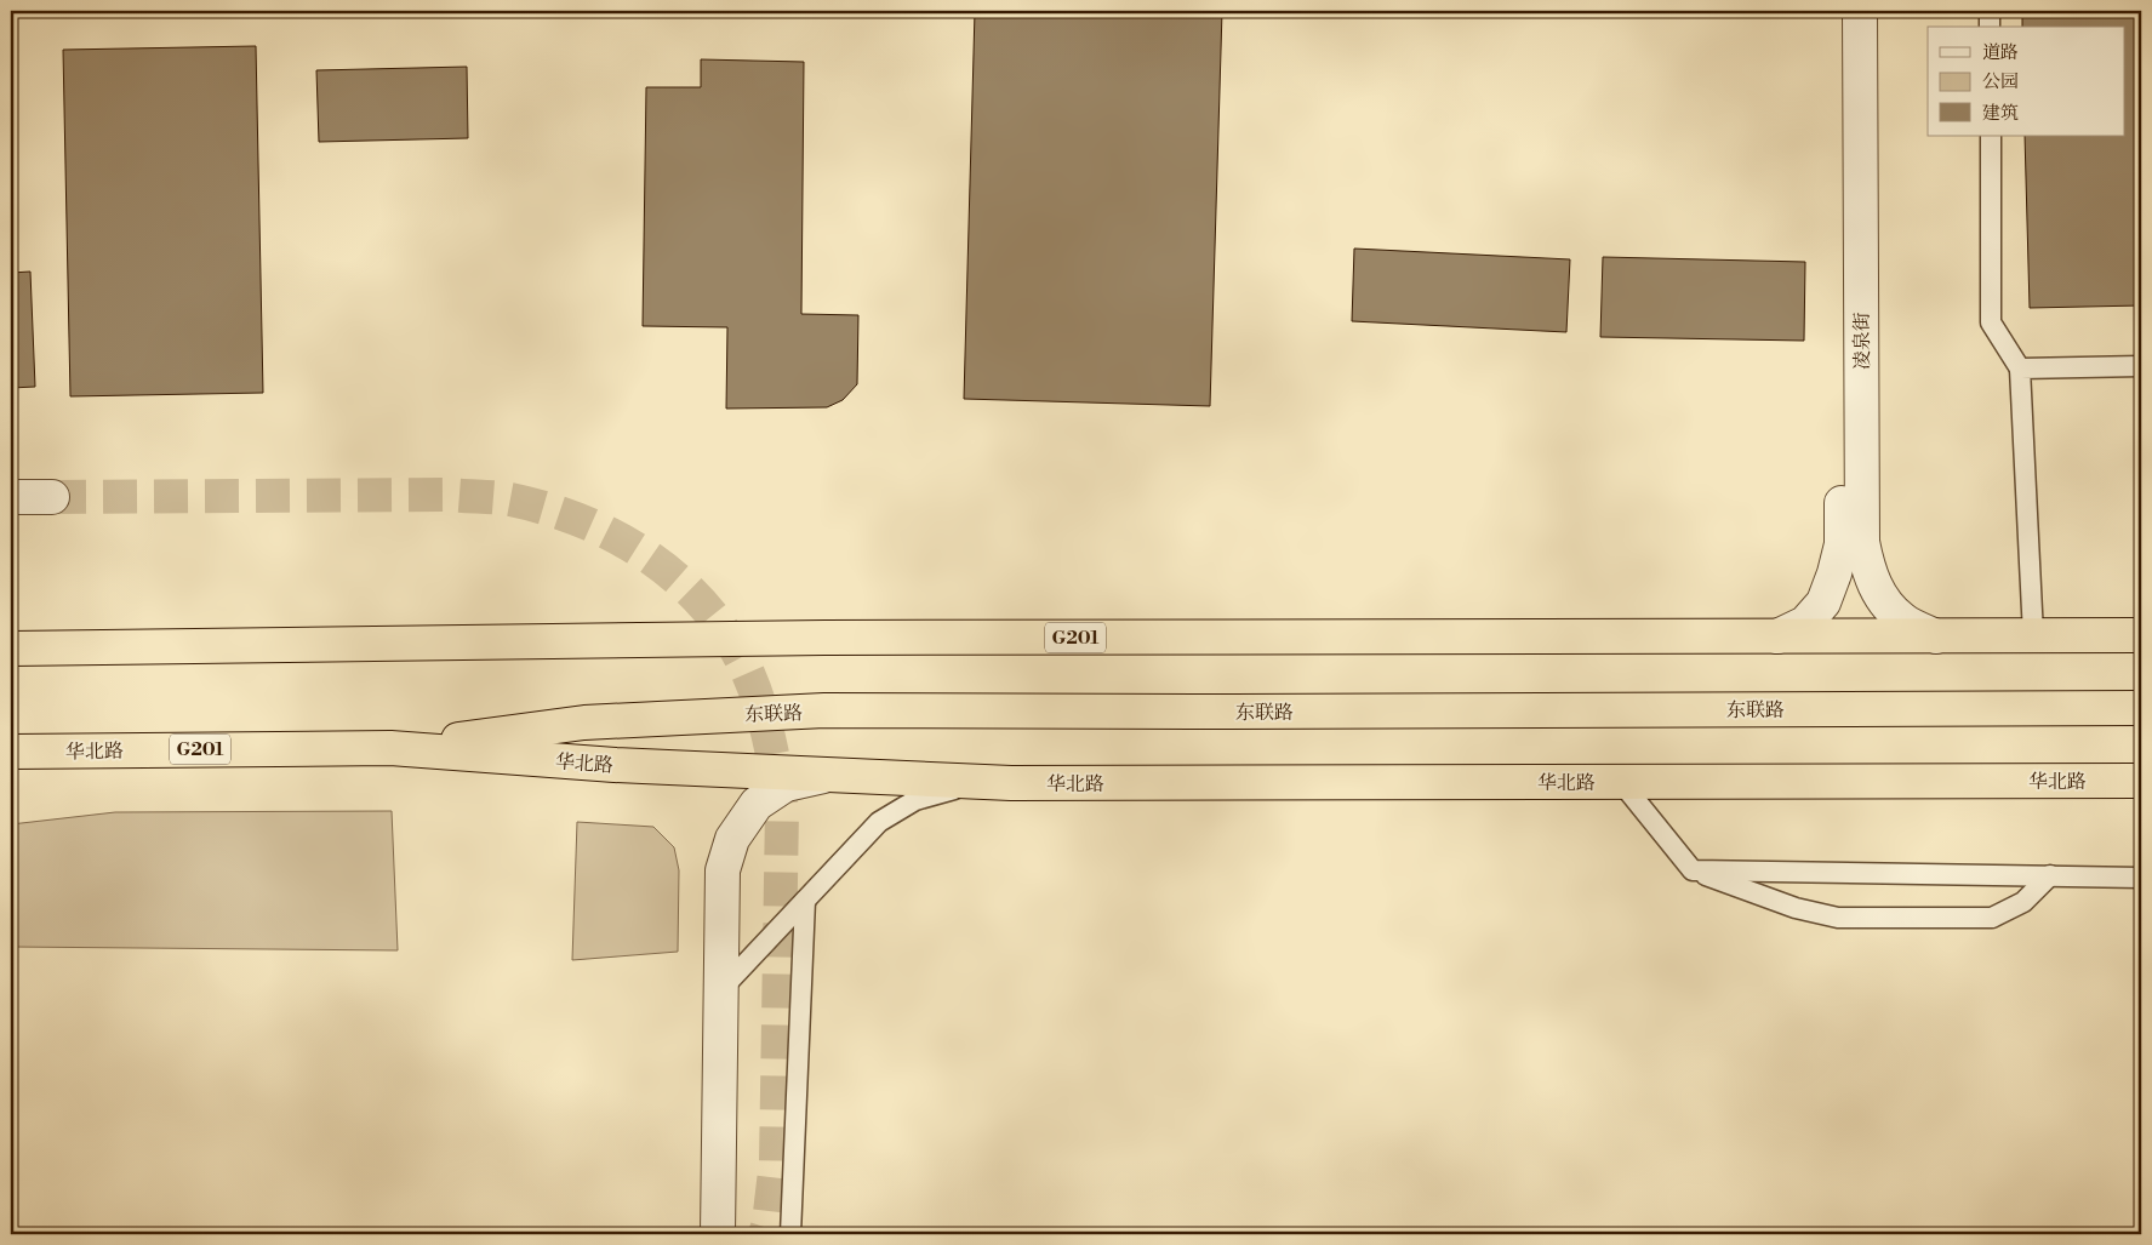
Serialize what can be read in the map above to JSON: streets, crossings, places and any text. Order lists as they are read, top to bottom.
{
  "streets": {
    "highway": ["G201", "东联路", "华北路"],
    "street": ["凌泉街"]
  },
  "crossings": [
    ["凌泉街", "G201"],
    ["东联路", "华北路"]
  ],
  "legend": ["道路", "公园", "建筑"]
}
